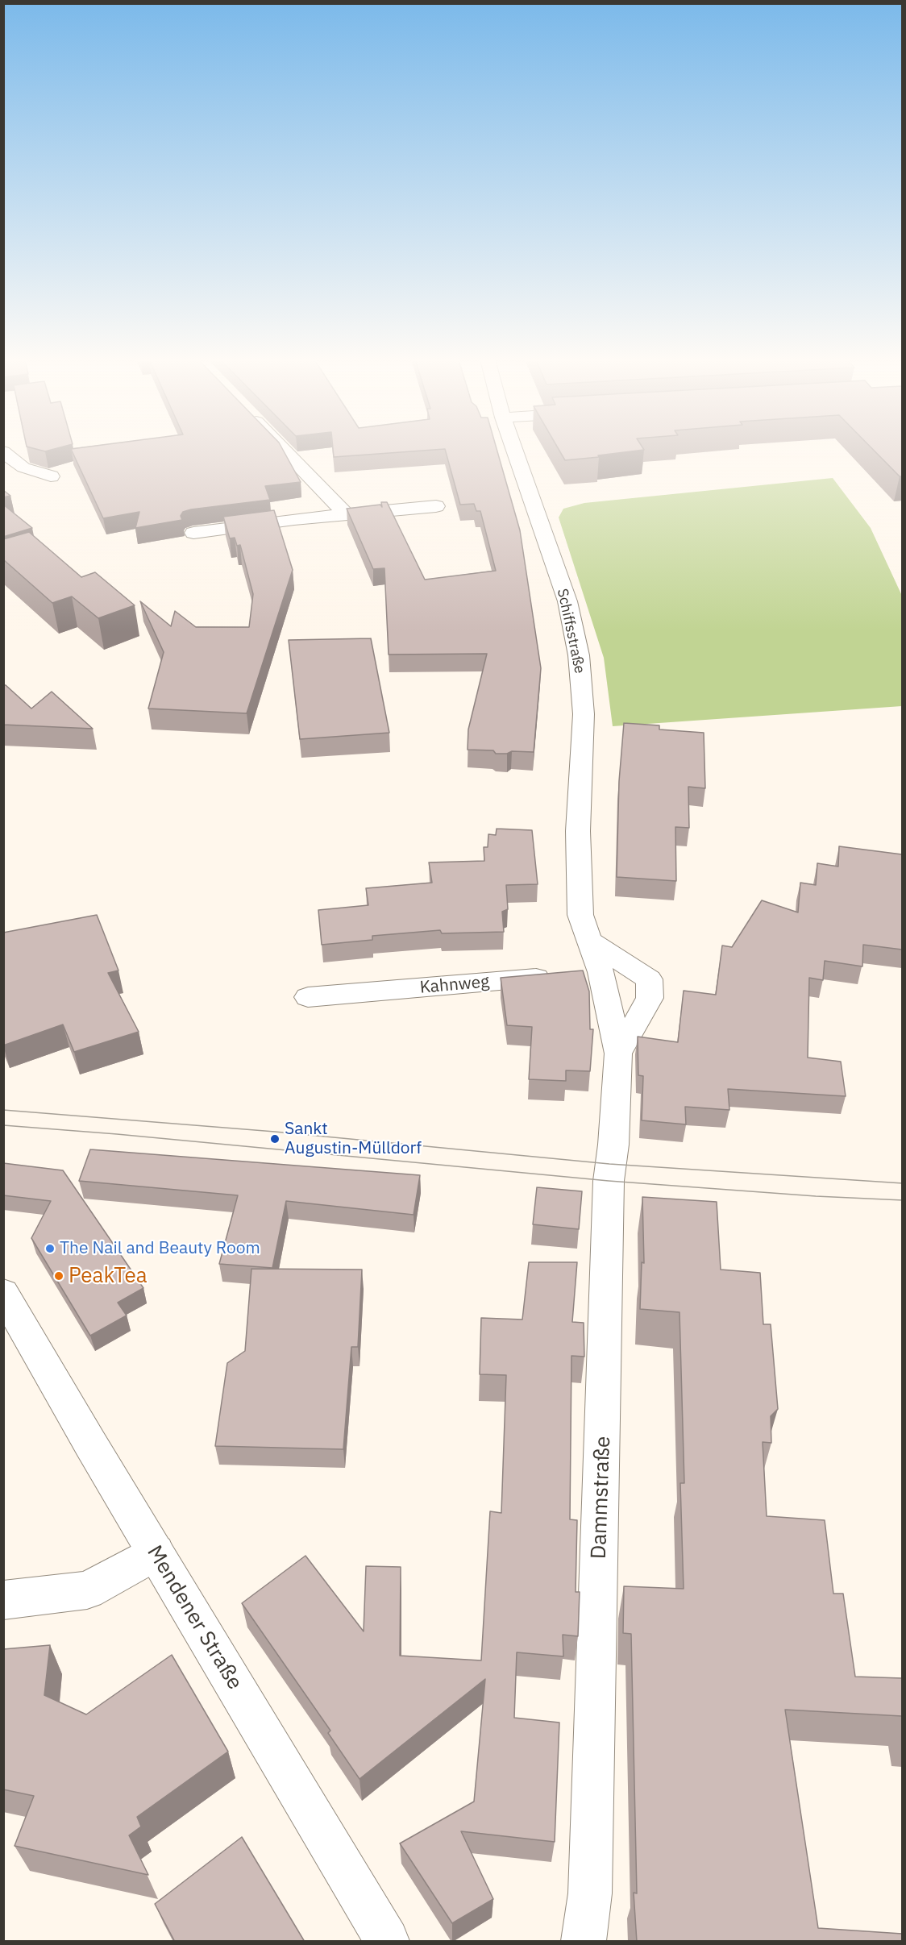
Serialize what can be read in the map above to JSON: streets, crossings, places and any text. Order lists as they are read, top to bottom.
{
  "streets": {
    "street": [
      "Schiffsstraße",
      "Kahnweg",
      "Dammstraße",
      "Mendener Straße"
    ]
  },
  "crossings": [
    ["Schiffsstraße", "Kahnweg"],
    ["Schiffsstraße", "Dammstraße"],
    ["Kahnweg", "Dammstraße"]
  ],
  "places": ["Sankt Augustin-Mülldorf", "The Nail and Beauty Room", "PeakTea"]
}
